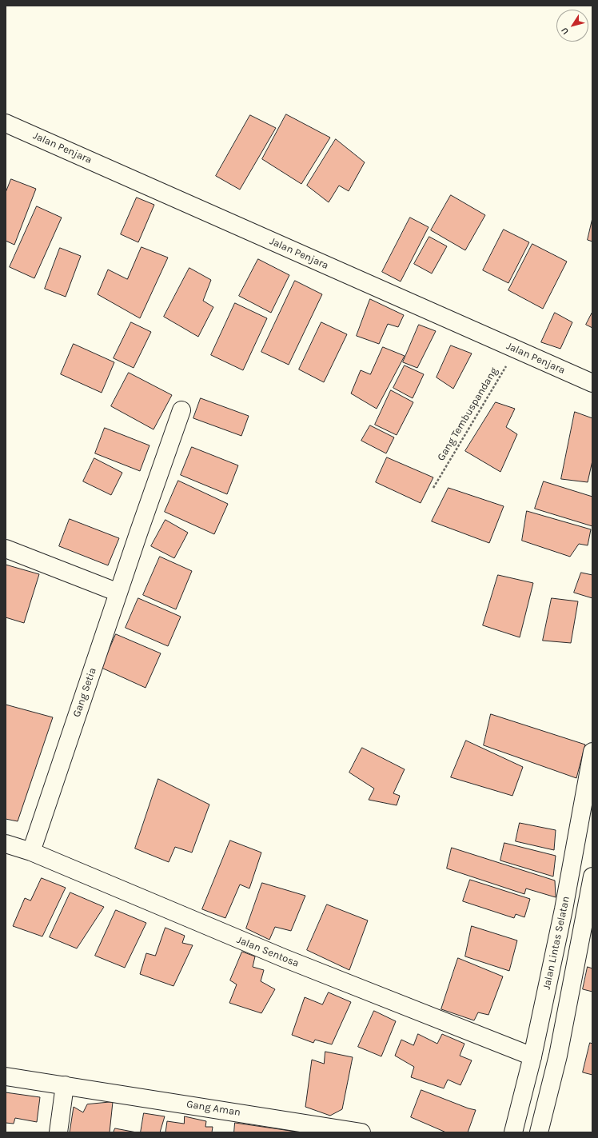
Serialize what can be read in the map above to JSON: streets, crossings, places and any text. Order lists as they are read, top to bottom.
{
  "streets": {
    "main road": [
      "Jalan Penjara",
      "Gang Setia",
      "Jalan Lintas Selatan",
      "Jalan Sentosa",
      "Gang Aman"
    ],
    "path": ["Gang Tembuspandang"]
  },
  "crossings": [
    ["Jalan Penjara", "Gang Tembuspandang"],
    ["Gang Setia", "Jalan Sentosa"],
    ["Jalan Lintas Selatan", "Jalan Sentosa"]
  ],
  "north": "bottom left"
}
